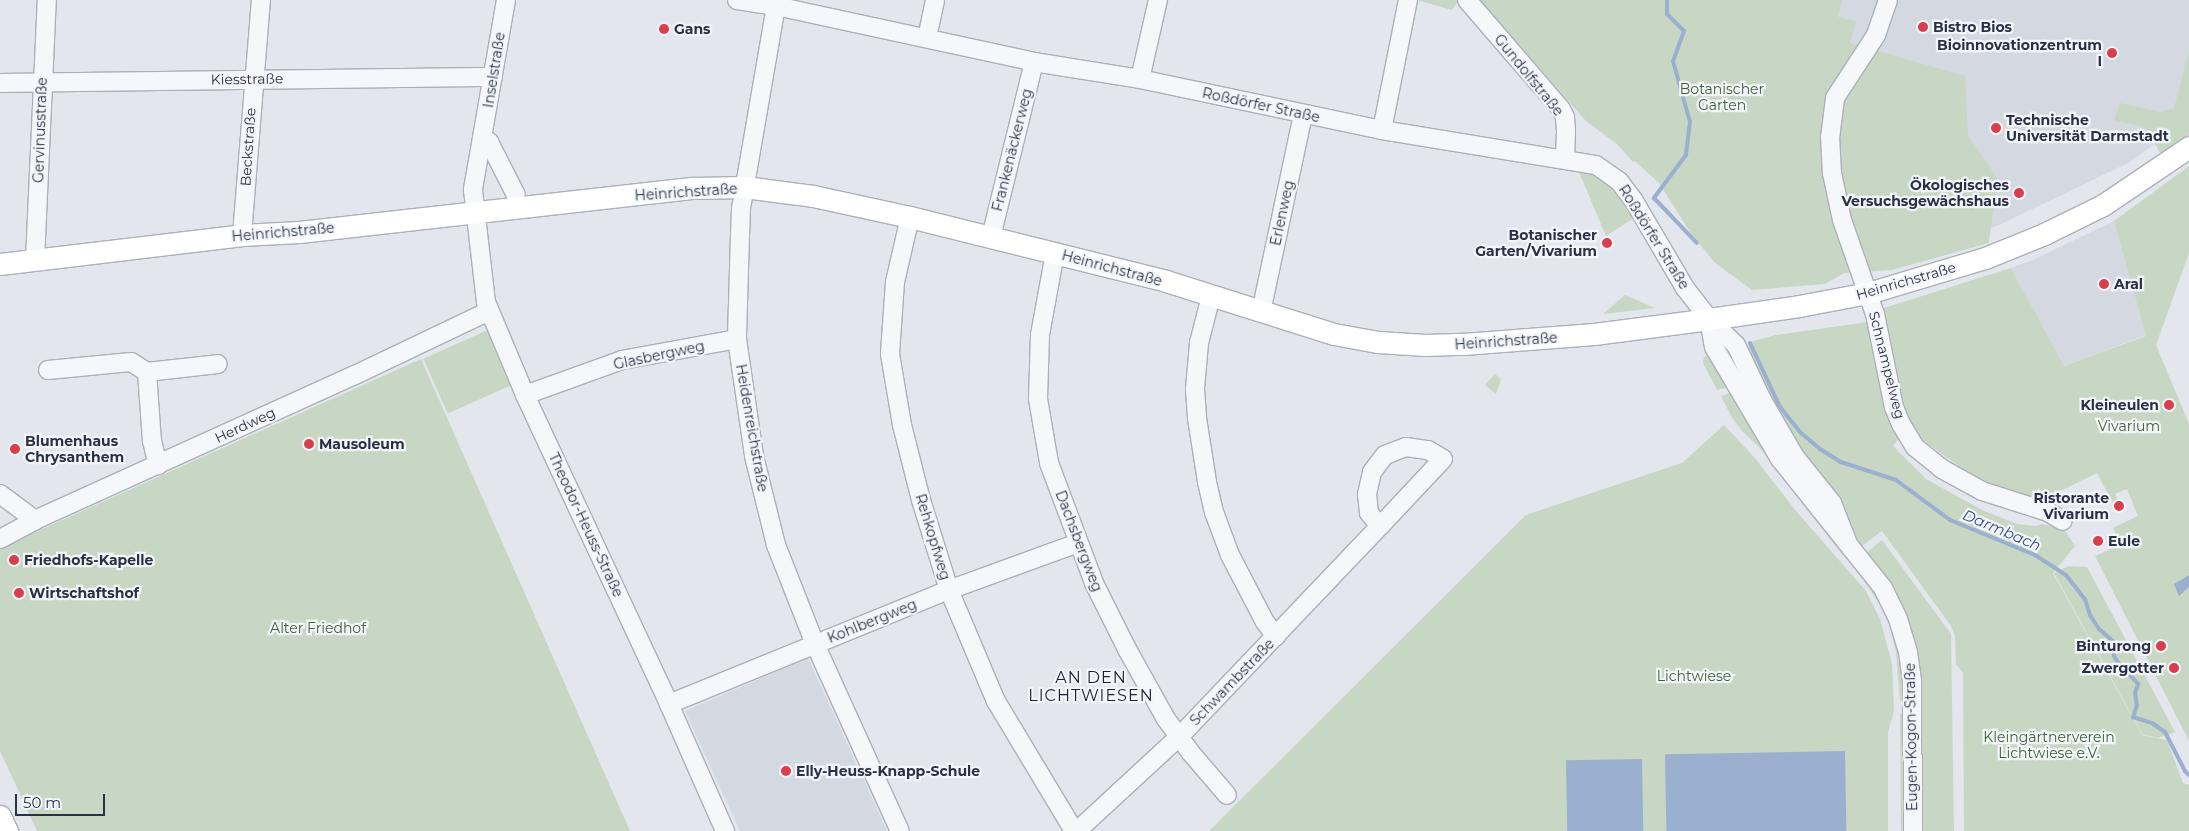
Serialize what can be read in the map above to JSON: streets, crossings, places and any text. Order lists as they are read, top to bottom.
{
  "streets": {
    "main road": ["Heinrichstraße"],
    "street": [
      "Inselstraße",
      "Gundolfstraße",
      "Kiesstraße",
      "Roßdörfer Straße",
      "Gervinusstraße",
      "Beckstraße",
      "Frankenäckerweg",
      "Erlenweg",
      "Glasbergweg",
      "Schnampelweg",
      "Herdweg",
      "Heidenreichstraße",
      "Theodor-Heuss-Straße",
      "Rehkopfweg",
      "Dachsbergweg",
      "Kohlbergweg",
      "Schwambstraße",
      "Eugen-Kogon-Straße"
    ]
  },
  "crossings": [
    ["Inselstraße", "Kiesstraße"],
    ["Inselstraße", "Heinrichstraße"],
    ["Inselstraße", "Theodor-Heuss-Straße"],
    ["Gundolfstraße", "Roßdörfer Straße"],
    ["Kiesstraße", "Gervinusstraße"],
    ["Kiesstraße", "Beckstraße"],
    ["Roßdörfer Straße", "Frankenäckerweg"],
    ["Roßdörfer Straße", "Heinrichstraße"],
    ["Roßdörfer Straße", "Erlenweg"],
    ["Roßdörfer Straße", "Heidenreichstraße"],
    ["Roßdörfer Straße", "Eugen-Kogon-Straße"],
    ["Gervinusstraße", "Heinrichstraße"],
    ["Beckstraße", "Heinrichstraße"],
    ["Frankenäckerweg", "Heinrichstraße"],
    ["Heinrichstraße", "Erlenweg"],
    ["Heinrichstraße", "Schnampelweg"],
    ["Heinrichstraße", "Heidenreichstraße"],
    ["Heinrichstraße", "Theodor-Heuss-Straße"],
    ["Heinrichstraße", "Rehkopfweg"],
    ["Heinrichstraße", "Dachsbergweg"],
    ["Heinrichstraße", "Eugen-Kogon-Straße"],
    ["Glasbergweg", "Heidenreichstraße"],
    ["Glasbergweg", "Theodor-Heuss-Straße"],
    ["Herdweg", "Theodor-Heuss-Straße"],
    ["Heidenreichstraße", "Kohlbergweg"],
    ["Theodor-Heuss-Straße", "Kohlbergweg"],
    ["Rehkopfweg", "Kohlbergweg"],
    ["Rehkopfweg", "Schwambstraße"],
    ["Dachsbergweg", "Kohlbergweg"],
    ["Dachsbergweg", "Schwambstraße"]
  ],
  "districts": ["AN DEN LICHTWIESEN"],
  "water": ["Darmbach"],
  "parks": [
    "Botanischer Garten",
    "Vivarium",
    "Alter Friedhof",
    "Lichtwiese",
    "Kleingärtnerverein Lichtwiese e.V."
  ],
  "places": [
    "Bistro Bios",
    "Gans",
    "Bioinnovationzentrum I",
    "Technische Universität Darmstadt",
    "Ökologisches Versuchsgewächshaus",
    "Botanischer Garten/Vivarium",
    "Aral",
    "Kleineulen",
    "Mausoleum",
    "Blumenhaus Chrysanthem",
    "Ristorante Vivarium",
    "Eule",
    "Friedhofs-Kapelle",
    "Wirtschaftshof",
    "Binturong",
    "Zwergotter",
    "Elly-Heuss-Knapp-Schule"
  ],
  "scale_bar": "50 m"
}
